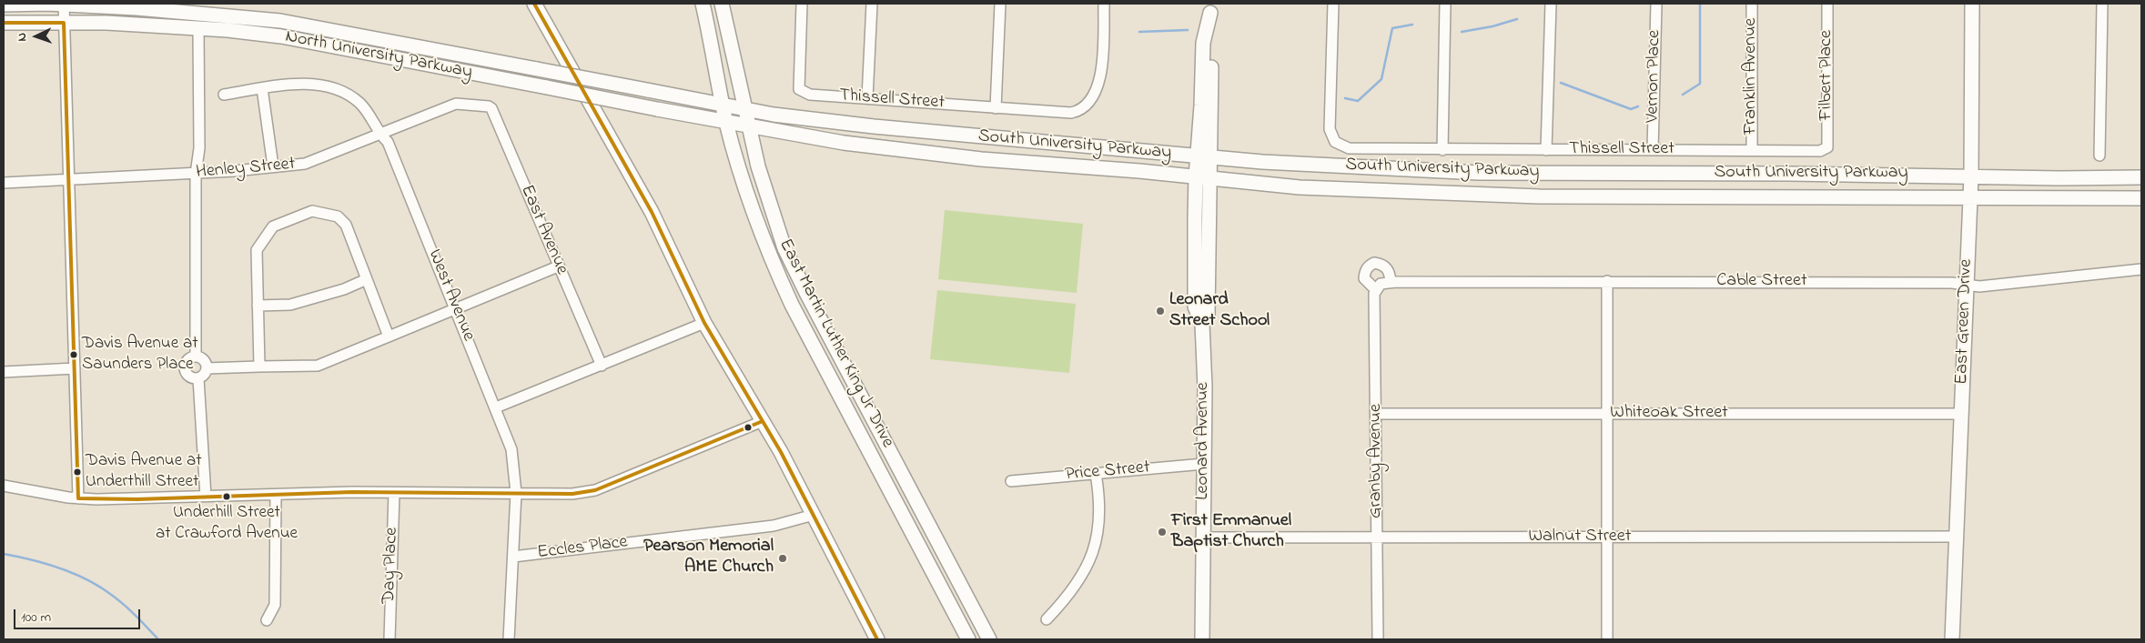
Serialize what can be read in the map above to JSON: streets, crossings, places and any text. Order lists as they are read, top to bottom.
{
  "streets": {
    "main road": [
      "North University Parkway",
      "South University Parkway",
      "East Green Drive",
      "East Martin Luther King Jr Drive",
      "Leonard Avenue"
    ],
    "street": [
      "Filbert Place",
      "Vernon Place",
      "Franklin Avenue",
      "Thissell Street",
      "Henley Street",
      "East Avenue",
      "Cable Street",
      "West Avenue",
      "Whiteoak Street",
      "Granby Avenue",
      "Price Street",
      "Walnut Street",
      "Eccles Place",
      "Day Place"
    ]
  },
  "crossings": [
    ["North University Parkway", "South University Parkway"],
    ["North University Parkway", "East Martin Luther King Jr Drive"],
    ["Filbert Place", "Thissell Street"],
    ["Vernon Place", "Thissell Street"],
    ["Franklin Avenue", "Thissell Street"],
    ["South University Parkway", "East Green Drive"],
    ["South University Parkway", "East Martin Luther King Jr Drive"],
    ["South University Parkway", "Leonard Avenue"],
    ["Henley Street", "East Avenue"],
    ["Henley Street", "West Avenue"],
    ["Cable Street", "East Green Drive"],
    ["Cable Street", "Granby Avenue"],
    ["West Avenue", "Eccles Place"],
    ["East Green Drive", "Whiteoak Street"],
    ["East Green Drive", "Walnut Street"],
    ["Whiteoak Street", "Granby Avenue"],
    ["Leonard Avenue", "Price Street"],
    ["Leonard Avenue", "Walnut Street"],
    ["Granby Avenue", "Walnut Street"]
  ],
  "places": [
    "Leonard Street School",
    "Davis Avenue at Saunders Place",
    "Davis Avenue at Underthill Street",
    "Underhill Street at Crawford Avenue",
    "First Emmanuel Baptist Church",
    "Pearson Memorial AME Church"
  ],
  "scale_bar": "100 m",
  "north": "left"
}
